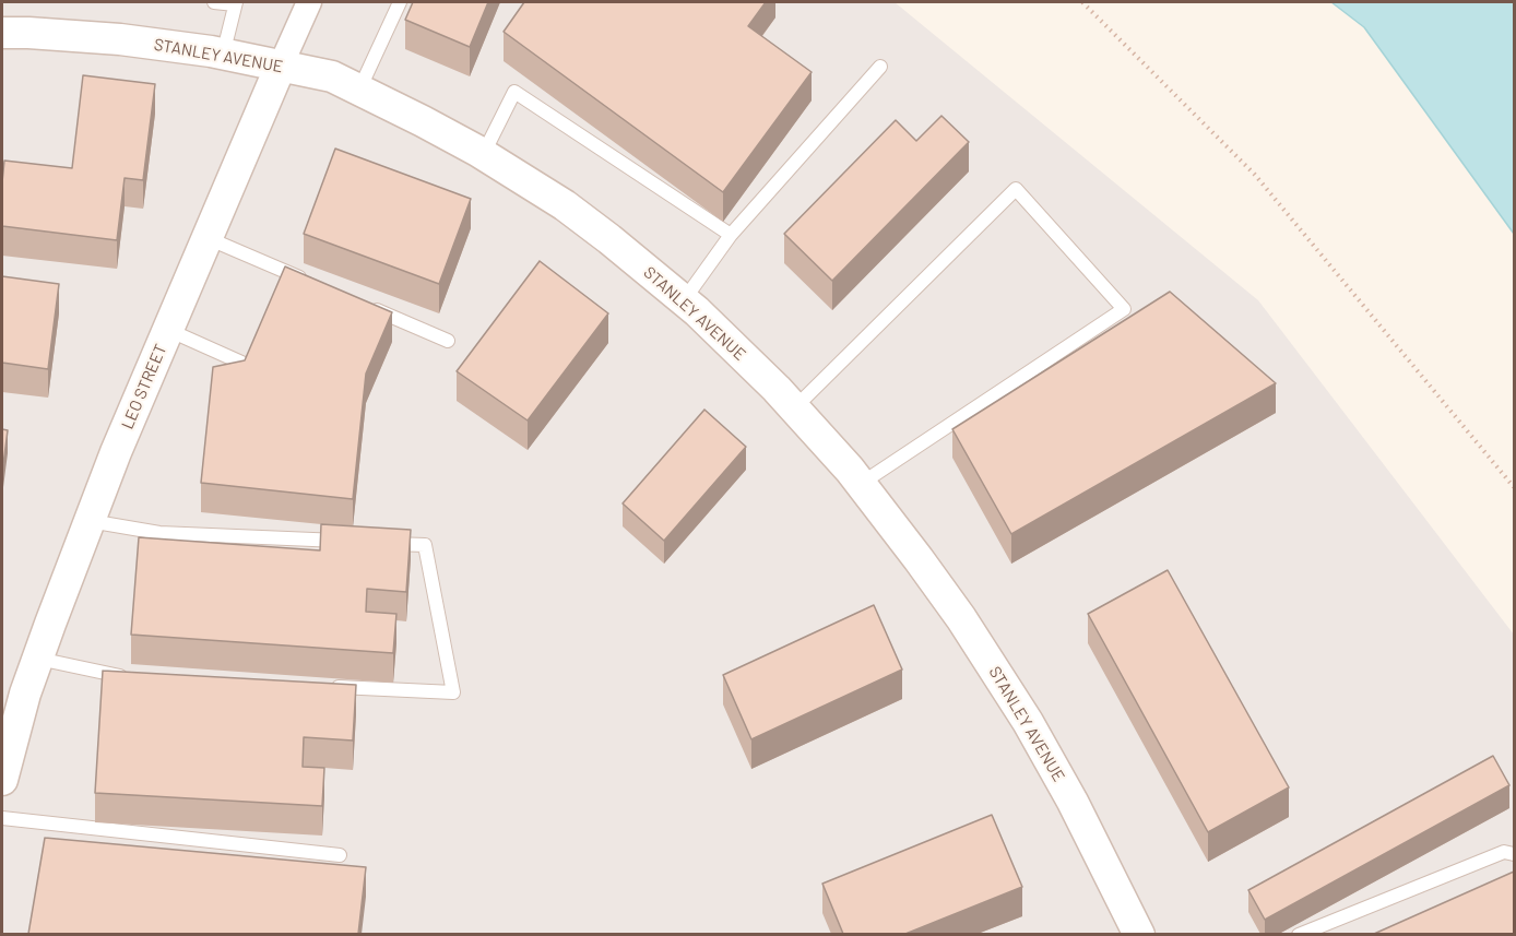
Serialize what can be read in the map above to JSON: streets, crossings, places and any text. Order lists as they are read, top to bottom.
{
  "streets": {
    "street": ["STANLEY AVENUE", "LEO STREET"]
  },
  "crossings": [
    ["STANLEY AVENUE", "LEO STREET"]
  ]
}
